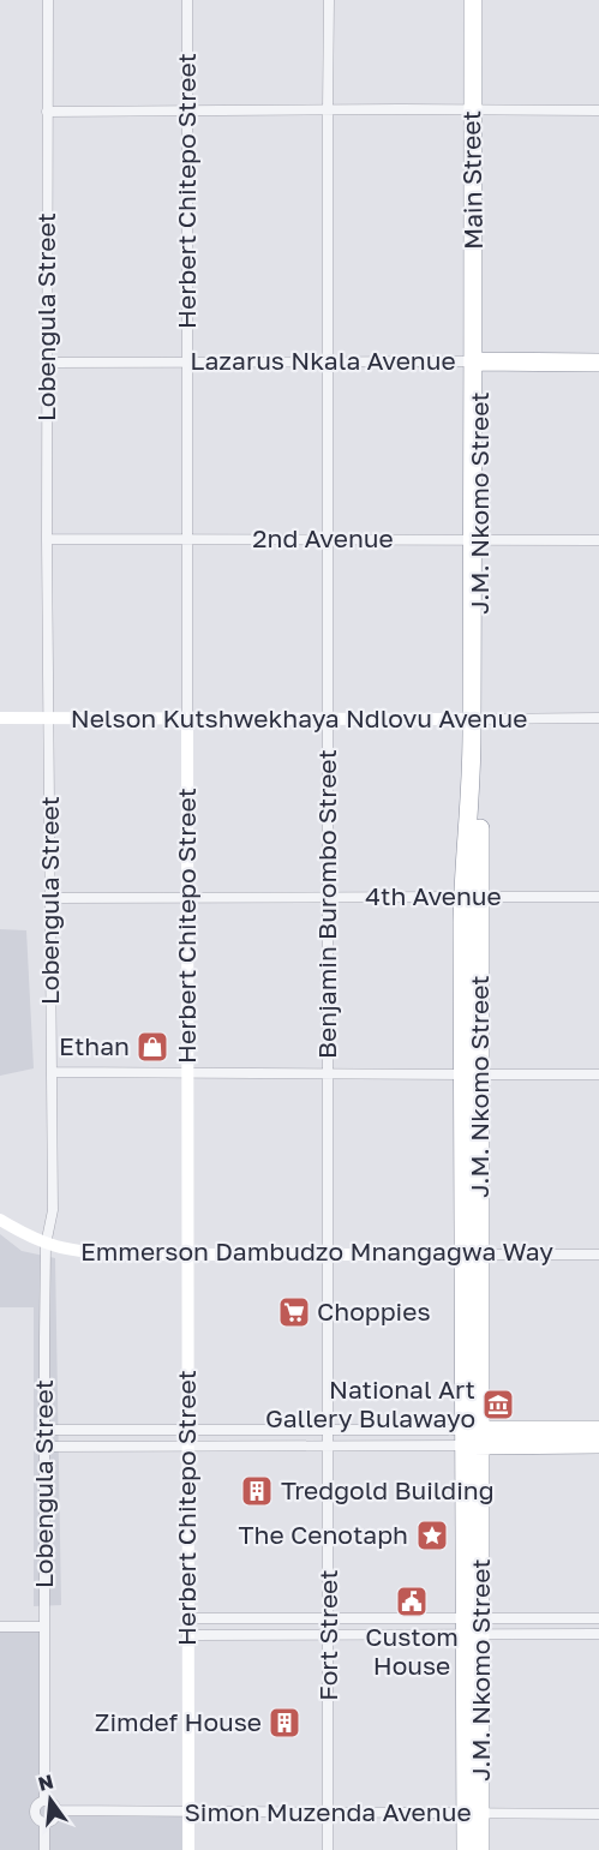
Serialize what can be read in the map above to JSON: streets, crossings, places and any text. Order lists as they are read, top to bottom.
{
  "streets": {
    "highway": ["Main Street", "Lazarus Nkala Avenue", "J.M. Nkomo Street"],
    "street": [
      "Herbert Chitepo Street",
      "Lobengula Street",
      "2nd Avenue",
      "Nelson Kutshwekhaya Ndlovu Avenue",
      "4th Avenue",
      "Benjamin Burombo Street",
      "Emmerson Dambudzo Mnangagwa Way",
      "Fort Street",
      "Simon Muzenda Avenue"
    ]
  },
  "crossings": [
    ["Main Street", "Lazarus Nkala Avenue"],
    ["Main Street", "J.M. Nkomo Street"],
    ["Herbert Chitepo Street", "Lazarus Nkala Avenue"],
    ["Herbert Chitepo Street", "2nd Avenue"],
    ["Herbert Chitepo Street", "Nelson Kutshwekhaya Ndlovu Avenue"],
    ["Herbert Chitepo Street", "4th Avenue"],
    ["Herbert Chitepo Street", "Emmerson Dambudzo Mnangagwa Way"],
    ["Herbert Chitepo Street", "Simon Muzenda Avenue"],
    ["Lobengula Street", "Lazarus Nkala Avenue"],
    ["Lobengula Street", "2nd Avenue"],
    ["Lobengula Street", "Nelson Kutshwekhaya Ndlovu Avenue"],
    ["Lobengula Street", "4th Avenue"],
    ["Lobengula Street", "Emmerson Dambudzo Mnangagwa Way"],
    ["Lobengula Street", "Simon Muzenda Avenue"],
    ["Lazarus Nkala Avenue", "J.M. Nkomo Street"],
    ["Lazarus Nkala Avenue", "Benjamin Burombo Street"],
    ["J.M. Nkomo Street", "2nd Avenue"],
    ["J.M. Nkomo Street", "Nelson Kutshwekhaya Ndlovu Avenue"],
    ["J.M. Nkomo Street", "4th Avenue"],
    ["J.M. Nkomo Street", "Emmerson Dambudzo Mnangagwa Way"],
    ["J.M. Nkomo Street", "Simon Muzenda Avenue"],
    ["2nd Avenue", "Benjamin Burombo Street"],
    ["Nelson Kutshwekhaya Ndlovu Avenue", "Benjamin Burombo Street"],
    ["4th Avenue", "Benjamin Burombo Street"],
    ["Benjamin Burombo Street", "Fort Street"],
    ["Emmerson Dambudzo Mnangagwa Way", "Fort Street"],
    ["Fort Street", "Simon Muzenda Avenue"]
  ],
  "places": {
    "shop": ["Ethan"],
    "supermarket": ["Choppies"],
    "museum": ["National Art Gallery Bulawayo"],
    "building": ["Tredgold Building", "Zimdef House"],
    "place": ["The Cenotaph"],
    "public building": ["Custom House"]
  },
  "north": "top"
}
